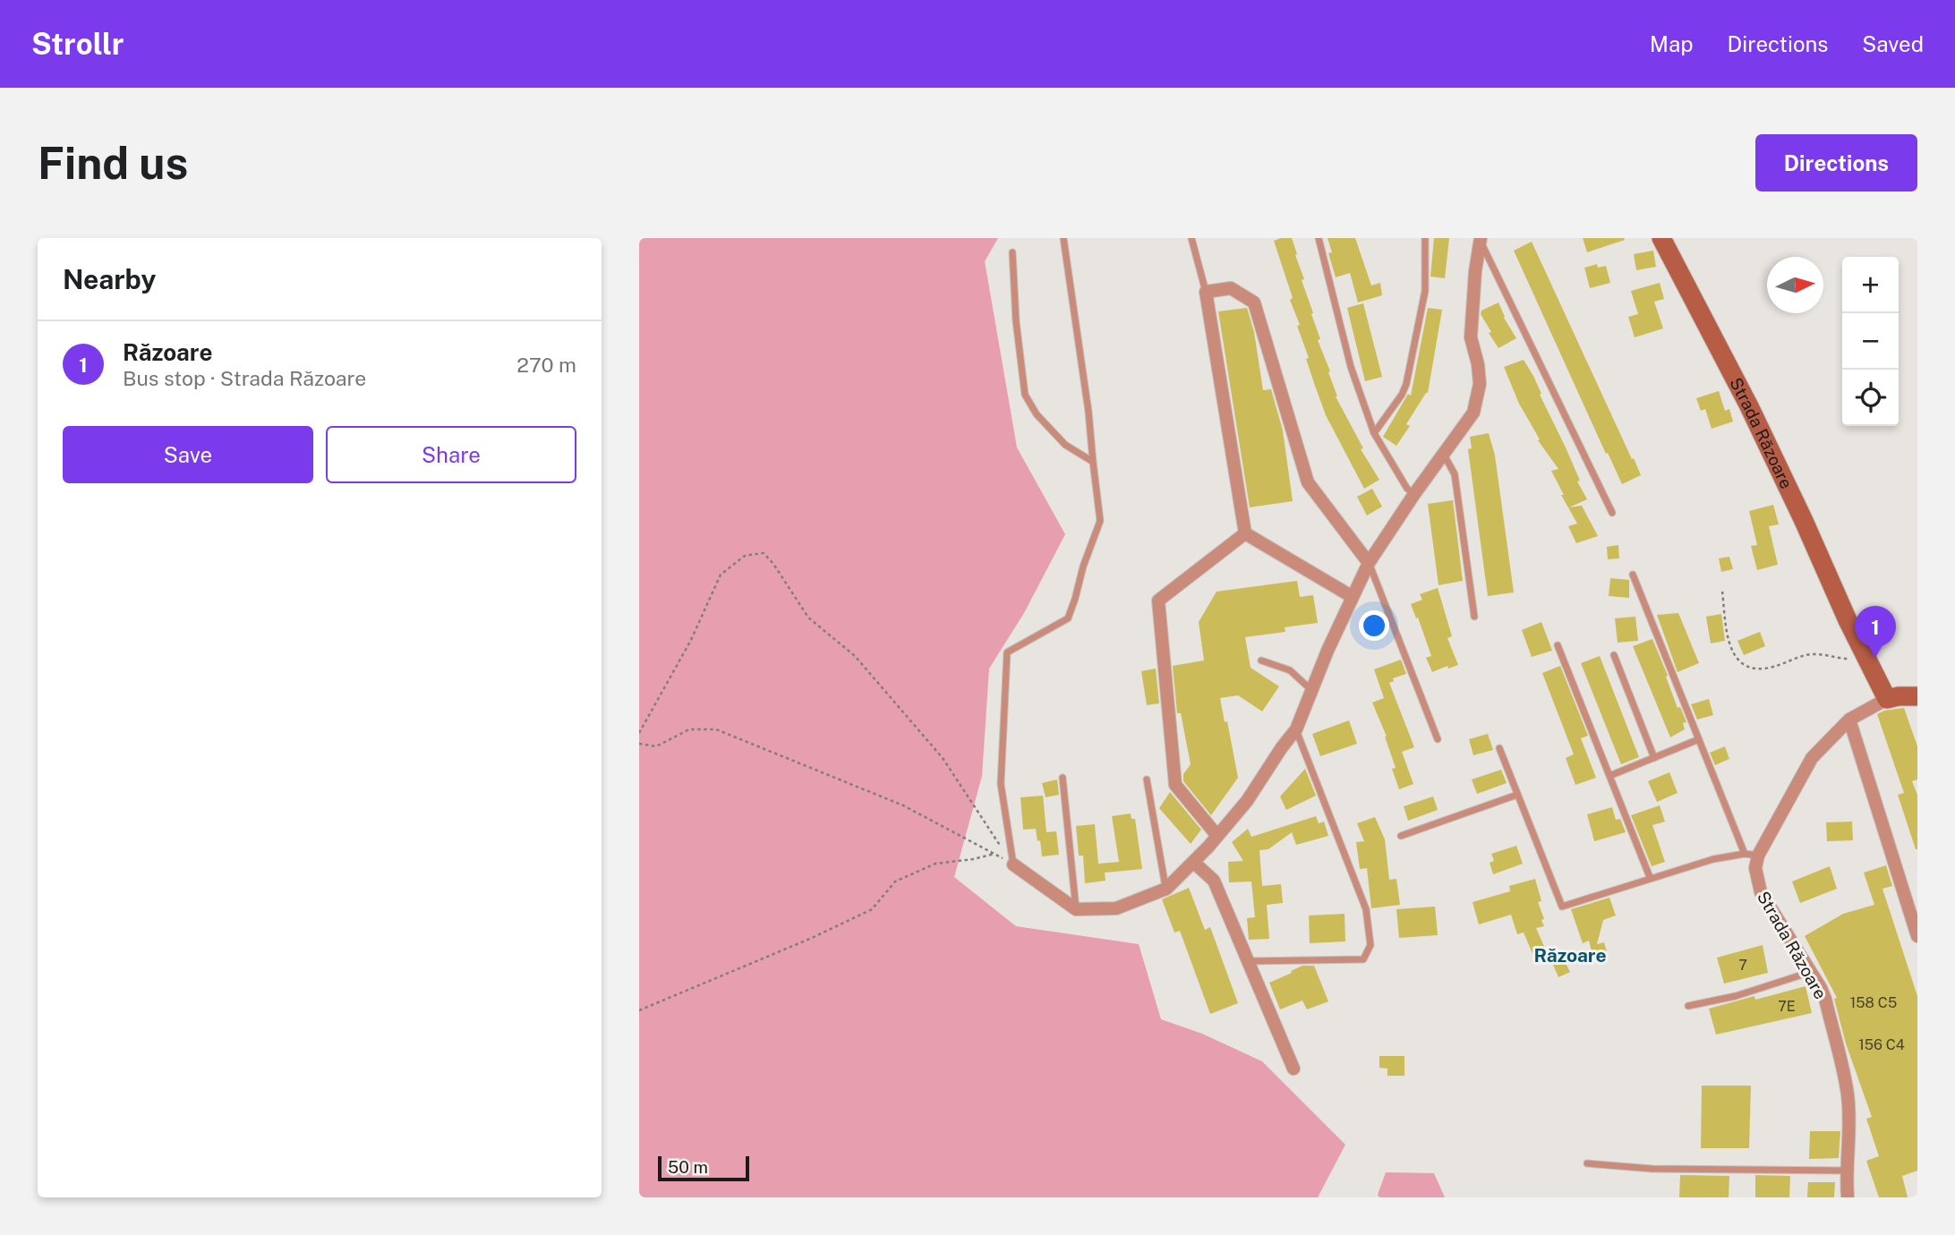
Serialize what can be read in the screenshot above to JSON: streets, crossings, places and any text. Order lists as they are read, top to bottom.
{
  "streets": {
    "street": ["Strada Răzoare"]
  },
  "districts": ["Răzoare"],
  "house_numbers": [
    "7",
    "158 C5",
    "7E",
    "156 C4"
  ],
  "scale_bar": "50 m",
  "north": "right",
  "page": {
    "header": "Strollr",
    "nav": ["Map", "Directions", "Saved"],
    "buttons": [
      "Directions",
      ["Save", "Share"]
    ],
    "title": "Find us",
    "heading": "Nearby",
    "map_buttons": ["+", "−"],
    "list": [
      {
        "mark": "1",
        "name": "Răzoare",
        "note": "Bus stop · Strada Răzoare",
        "value": "270 m"
      }
    ],
    "pins": "1",
    "scale": "50 m"
  }
}
